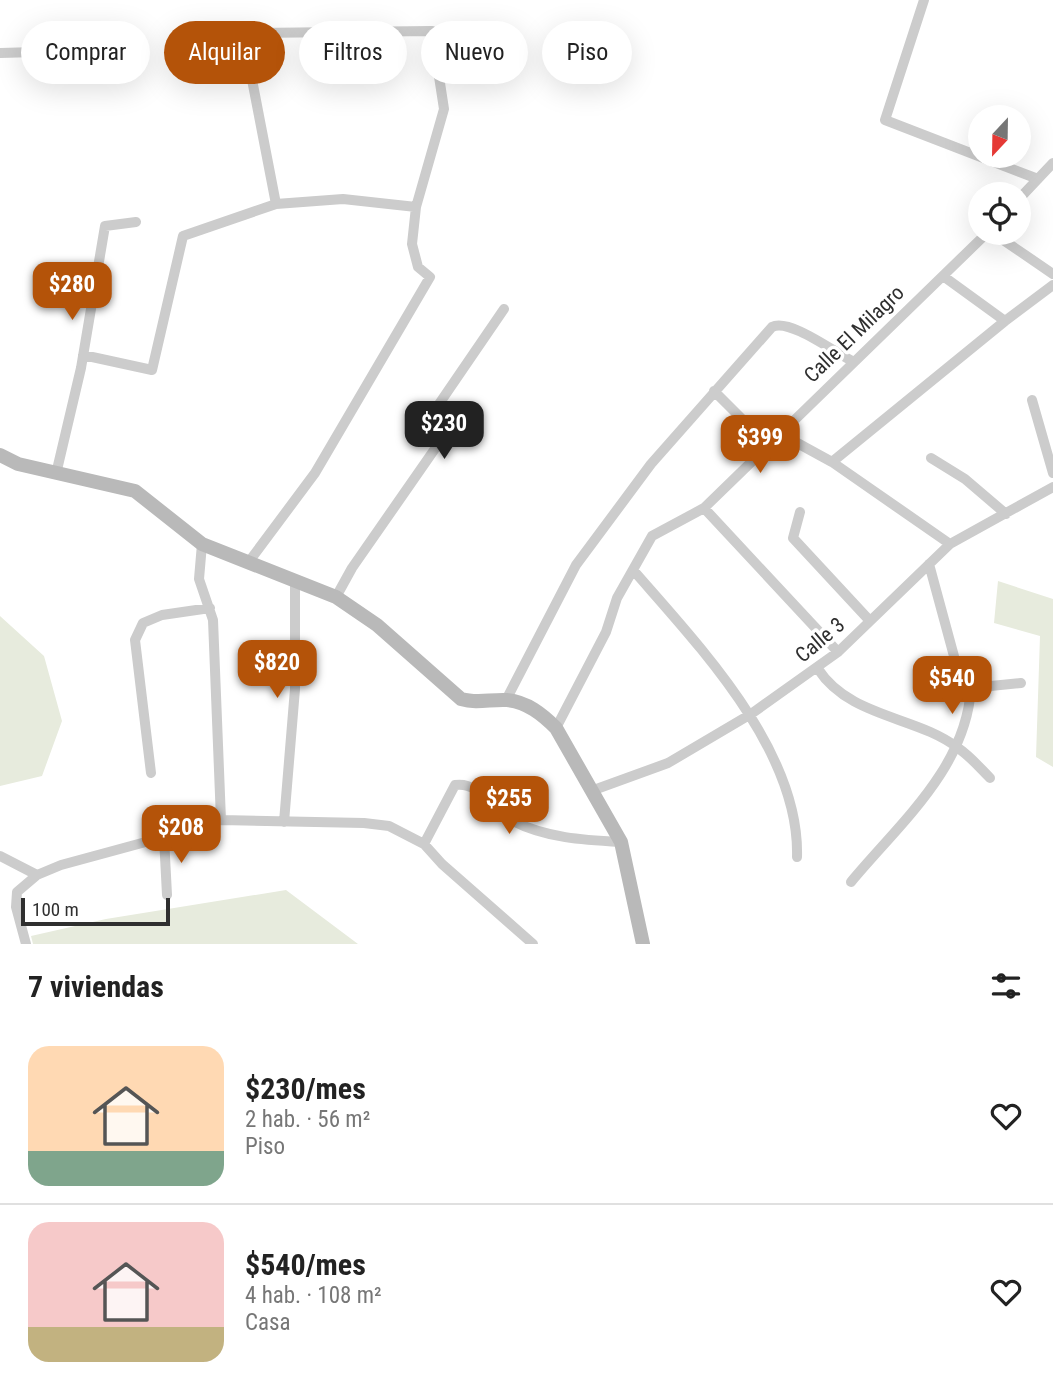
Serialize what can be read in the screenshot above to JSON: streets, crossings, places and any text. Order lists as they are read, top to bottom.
{
  "streets": {
    "street": ["Calle El Milagro", "Calle 3"]
  },
  "scale_bar": "100 m",
  "north": "bottom",
  "page": {
    "chip": [
      "Comprar",
      "Alquilar",
      "Filtros",
      "Nuevo",
      "Piso"
    ],
    "price": [
      "$280",
      "$230",
      "$399",
      "$820",
      "$540",
      "$255",
      "$208"
    ],
    "scale": "100 m",
    "heading": "7 viviendas",
    "list": [
      {
        "name": "$230/mes",
        "note": "2 hab. · 56 m² · Piso"
      },
      {
        "name": "$540/mes",
        "note": "4 hab. · 108 m² · Casa"
      }
    ]
  }
}
